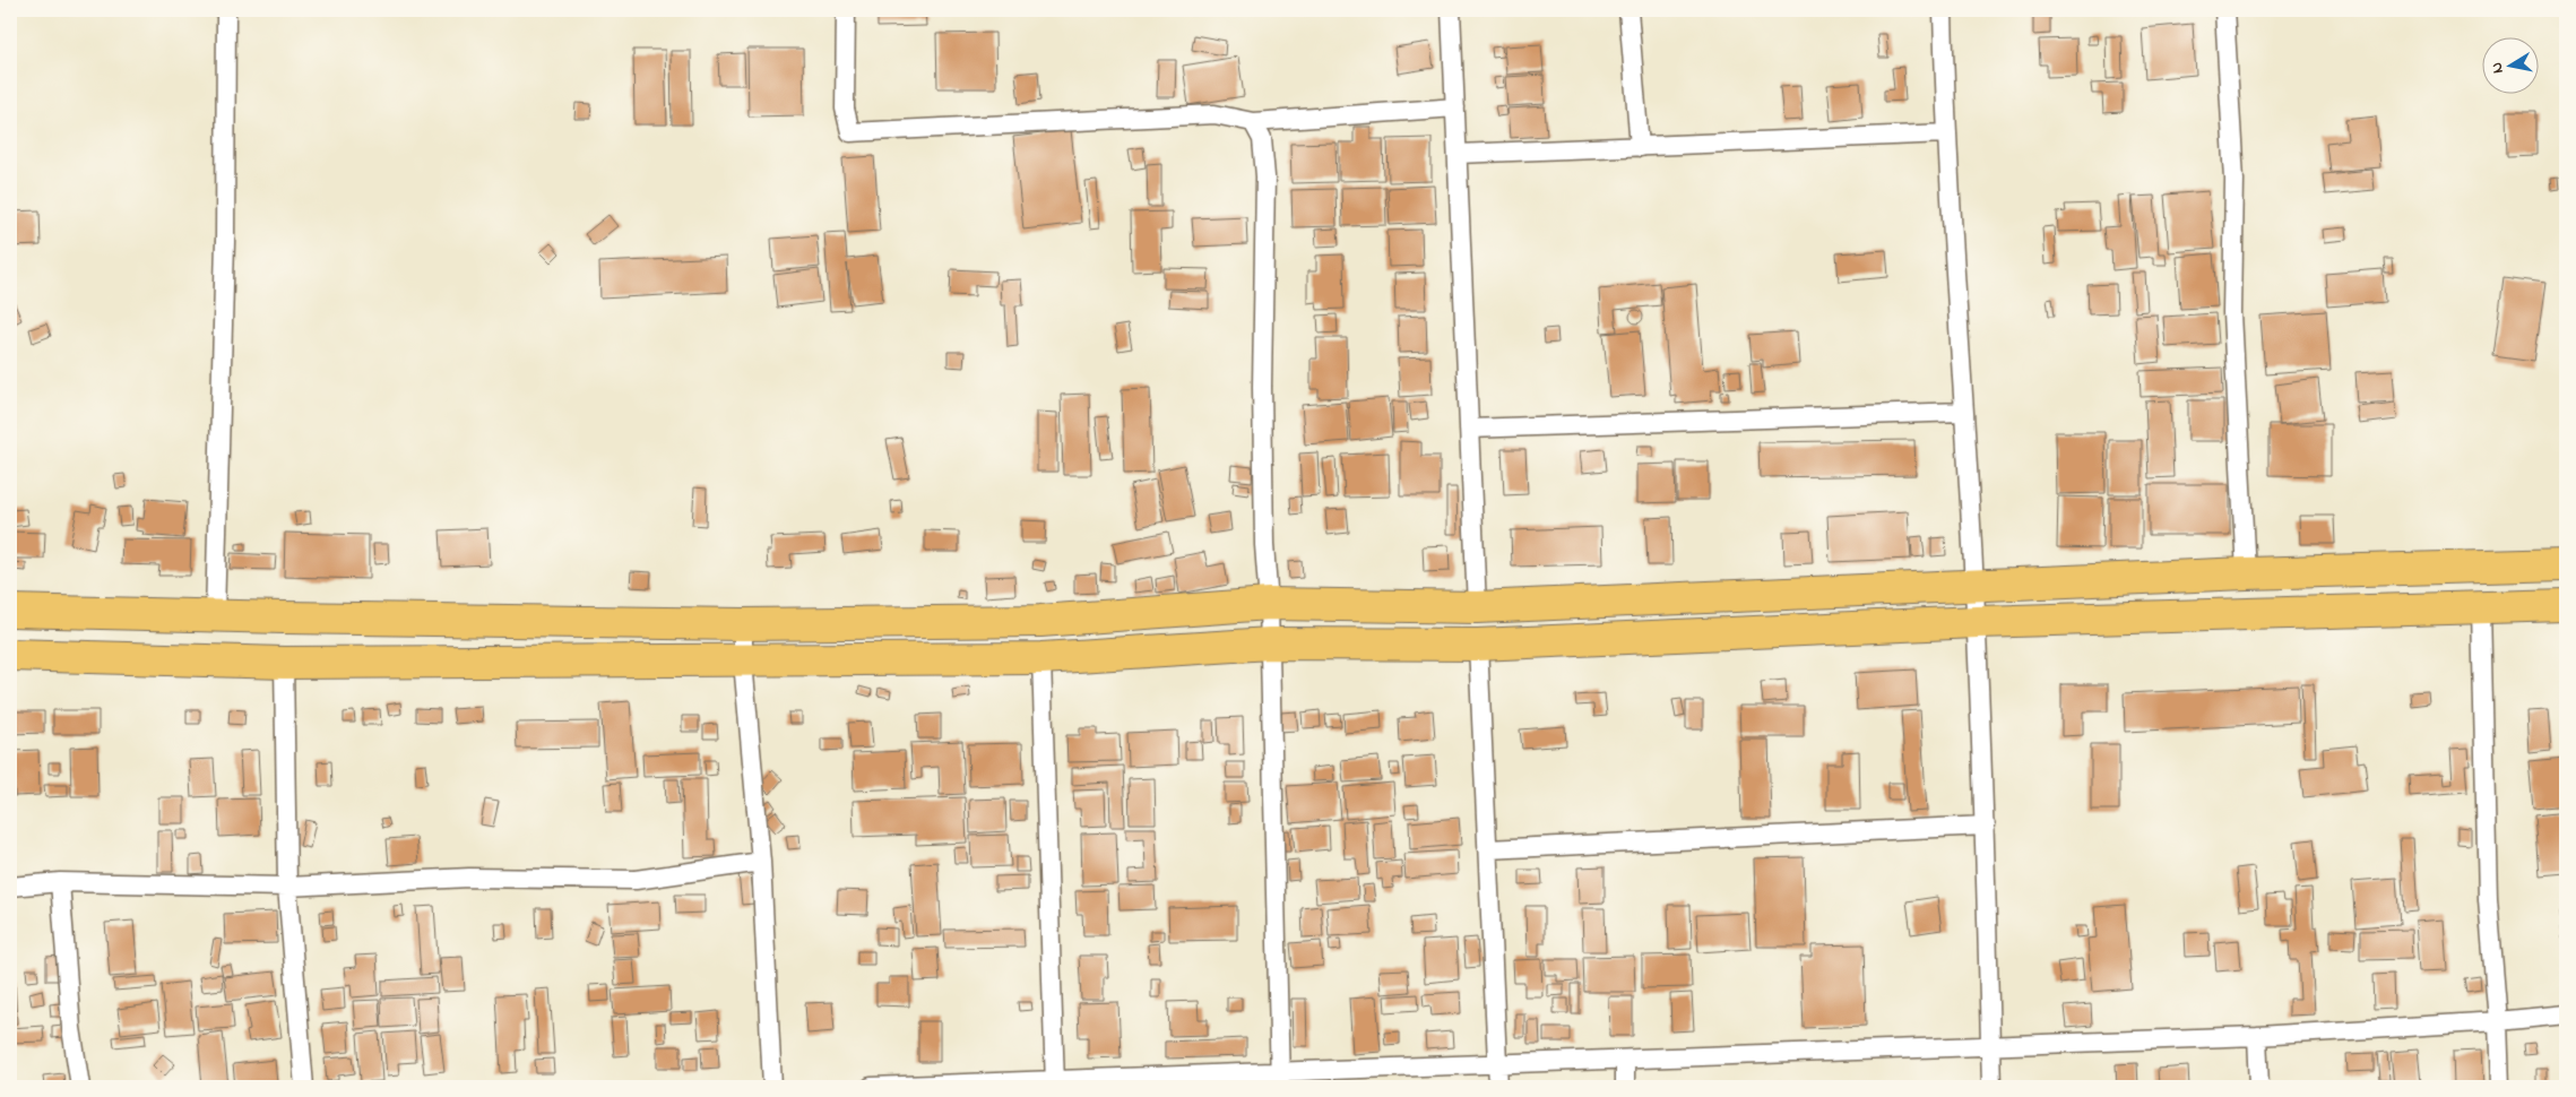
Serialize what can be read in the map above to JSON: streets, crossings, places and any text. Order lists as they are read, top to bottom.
{
  "north": "left"
}
